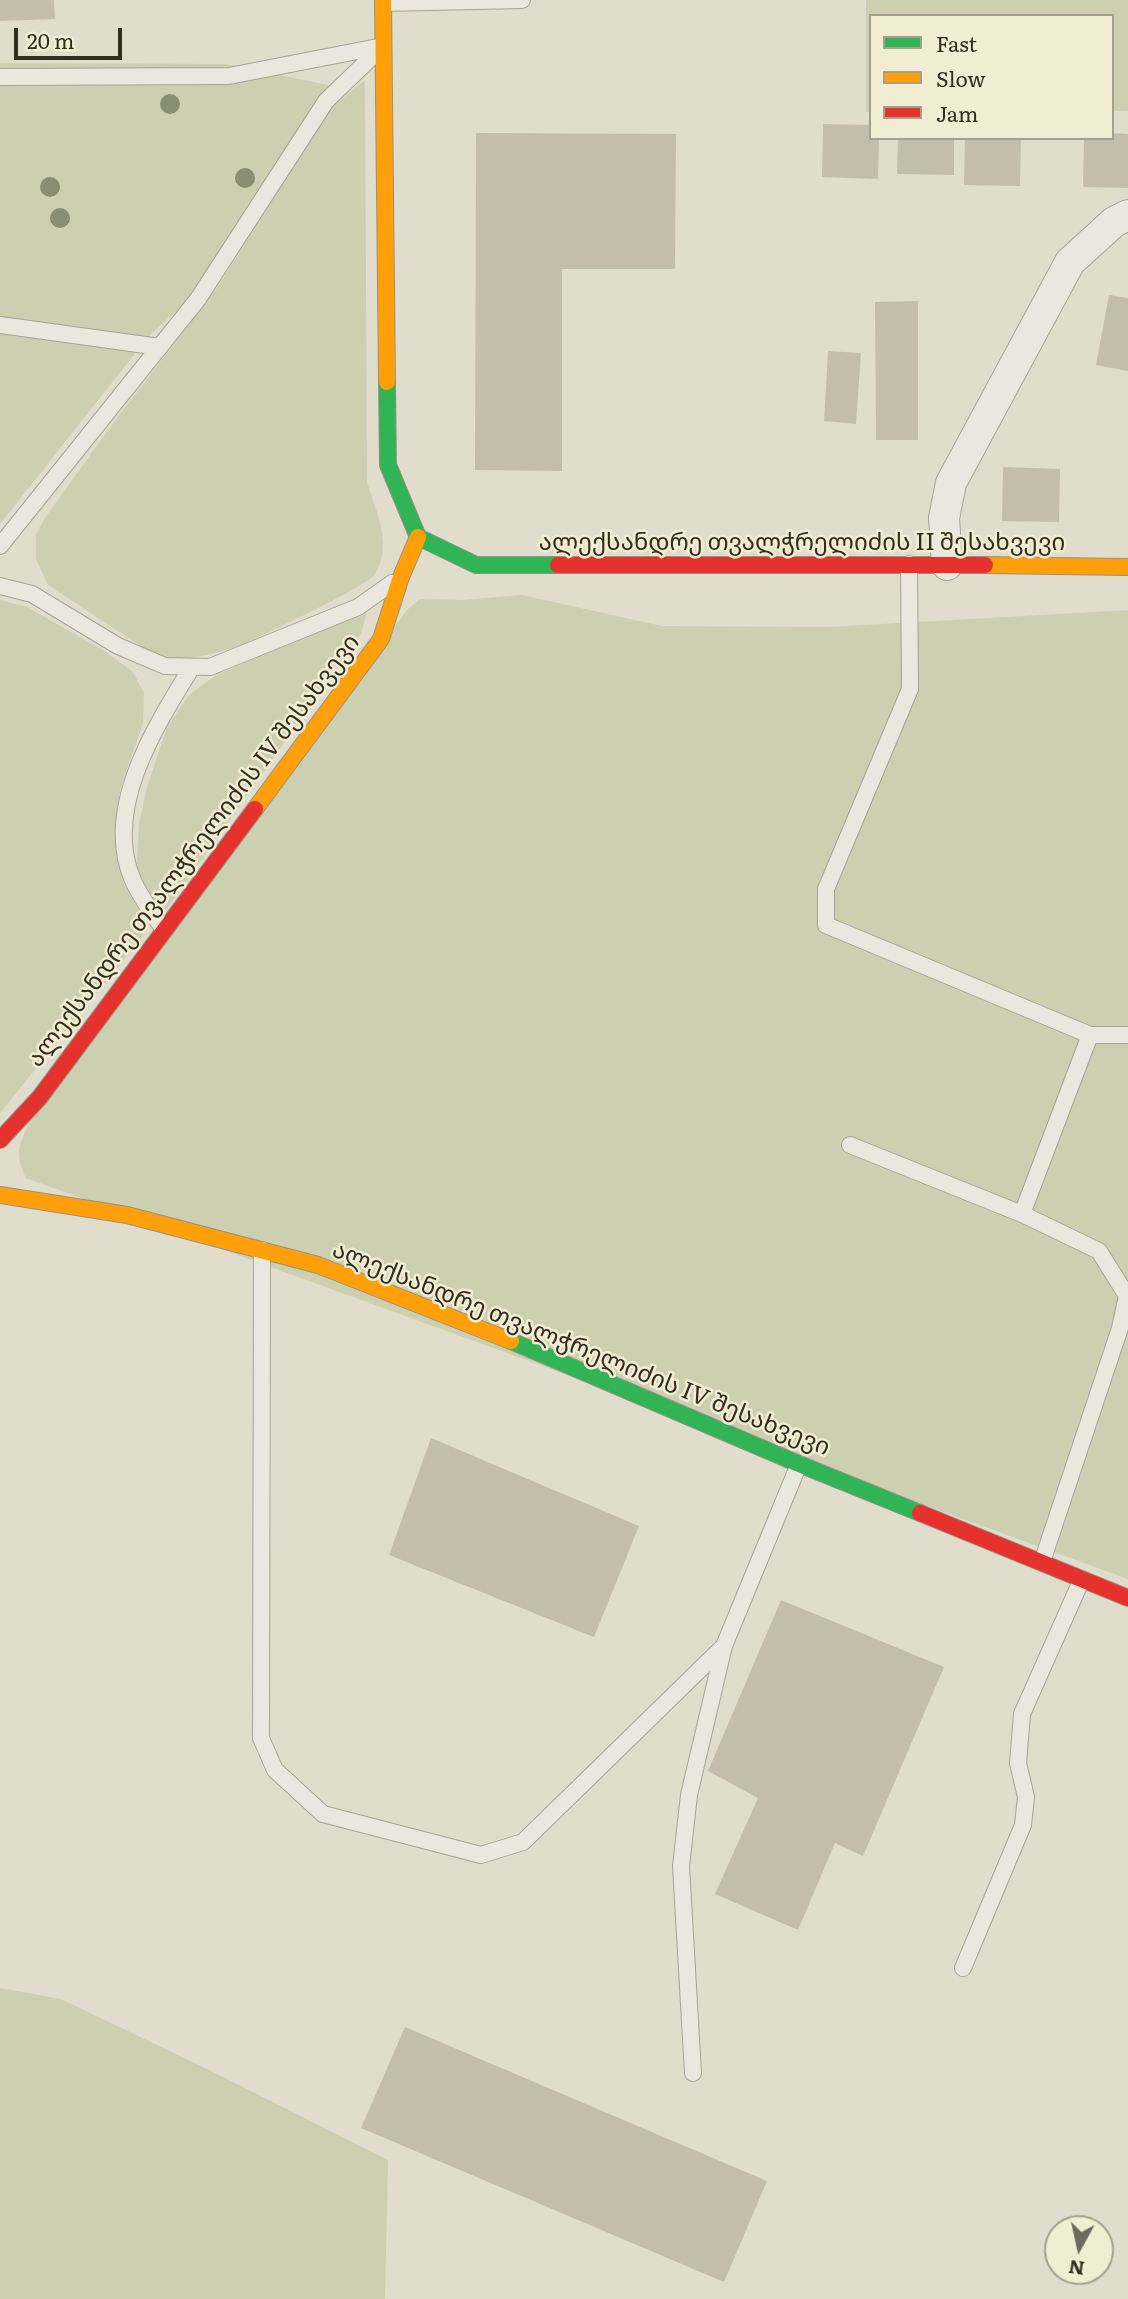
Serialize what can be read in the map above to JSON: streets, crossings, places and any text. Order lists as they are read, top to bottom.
{
  "streets": {
    "street": ["ალექსანდრე თვალჭრელიძის II შესახვევი", "ალექსანდრე თვალჭრელიძის IV შესახვევი"]
  },
  "crossings": [
    ["ალექსანდრე თვალჭრელიძის II შესახვევი", "ალექსანდრე თვალჭრელიძის IV შესახვევი"]
  ],
  "legend": ["Fast", "Slow", "Jam"],
  "scale_bar": "20 m",
  "north": "bottom"
}
